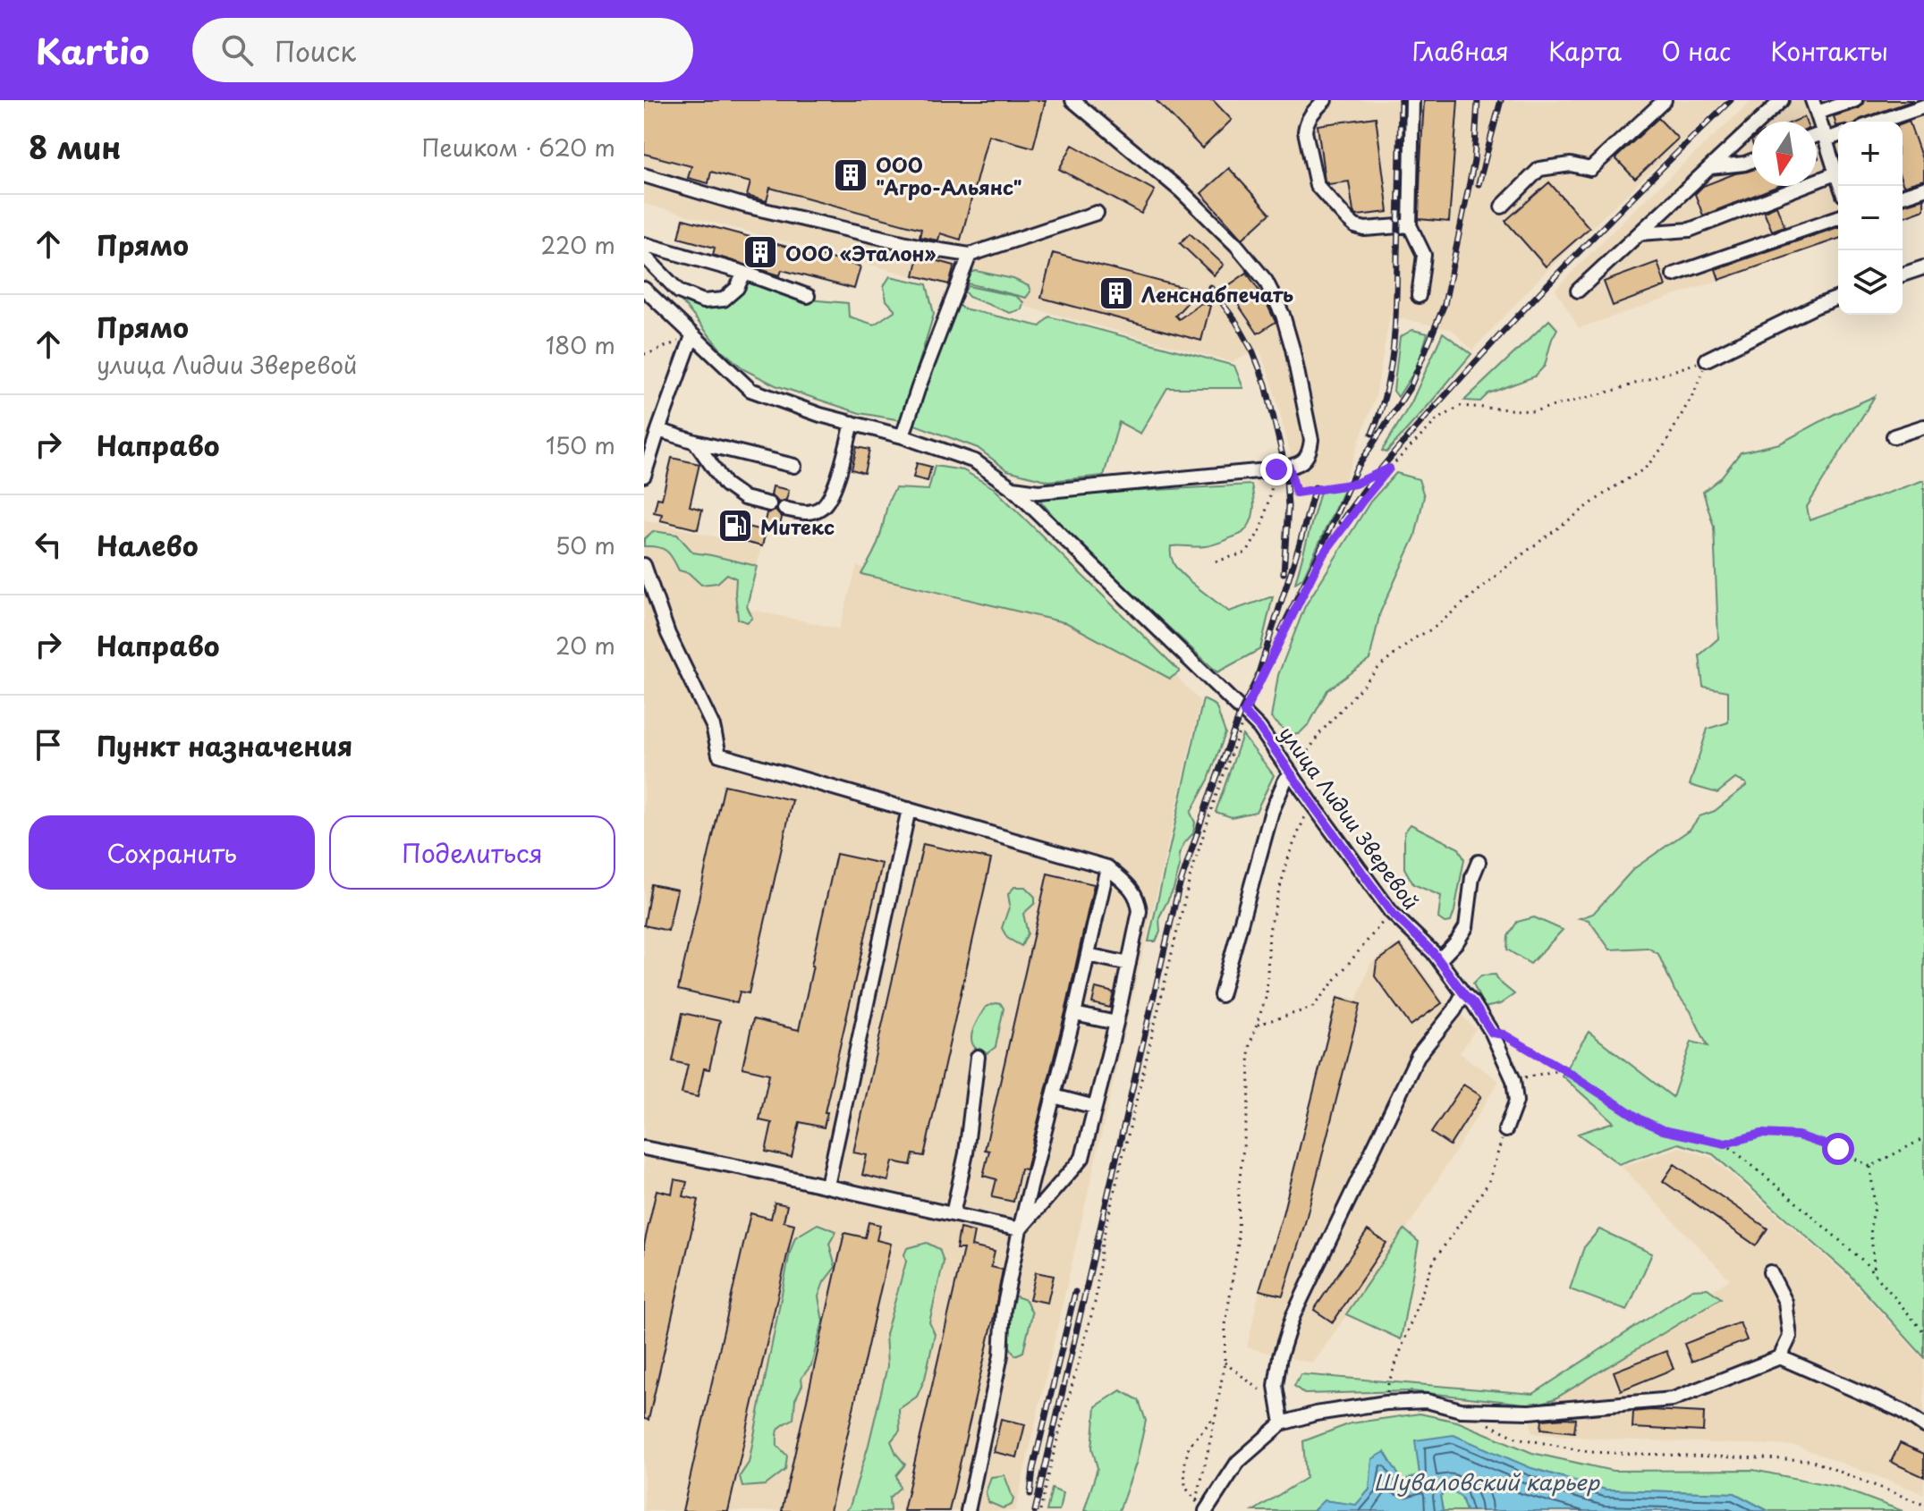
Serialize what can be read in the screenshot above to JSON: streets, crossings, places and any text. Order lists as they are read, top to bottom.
{
  "streets": {
    "street": ["улица Лидии Зверевой"]
  },
  "water": ["Шуваловский карьер"],
  "places": {
    "building": ["ООО \"Агро-Альянс\"", "ООО «Эталон»", "Ленснабпечать"],
    "fuel station": ["Митекс"]
  },
  "north": "bottom",
  "page": {
    "header": "Kartio",
    "search": "Поиск",
    "nav": [
      "Главная",
      "Карта",
      "О нас",
      "Контакты"
    ],
    "heading": ["8 мин", "Пешком · 620 m"],
    "map_buttons": ["+", "−"],
    "list": [
      ["Прямо", "220 m"],
      ["Прямо", "улица Лидии Зверевой", "180 m"],
      ["Направо", "150 m"],
      ["Налево", "50 m"],
      ["Направо", "20 m"],
      "Пункт назначения"
    ],
    "buttons": ["Сохранить", "Поделиться"]
  }
}
